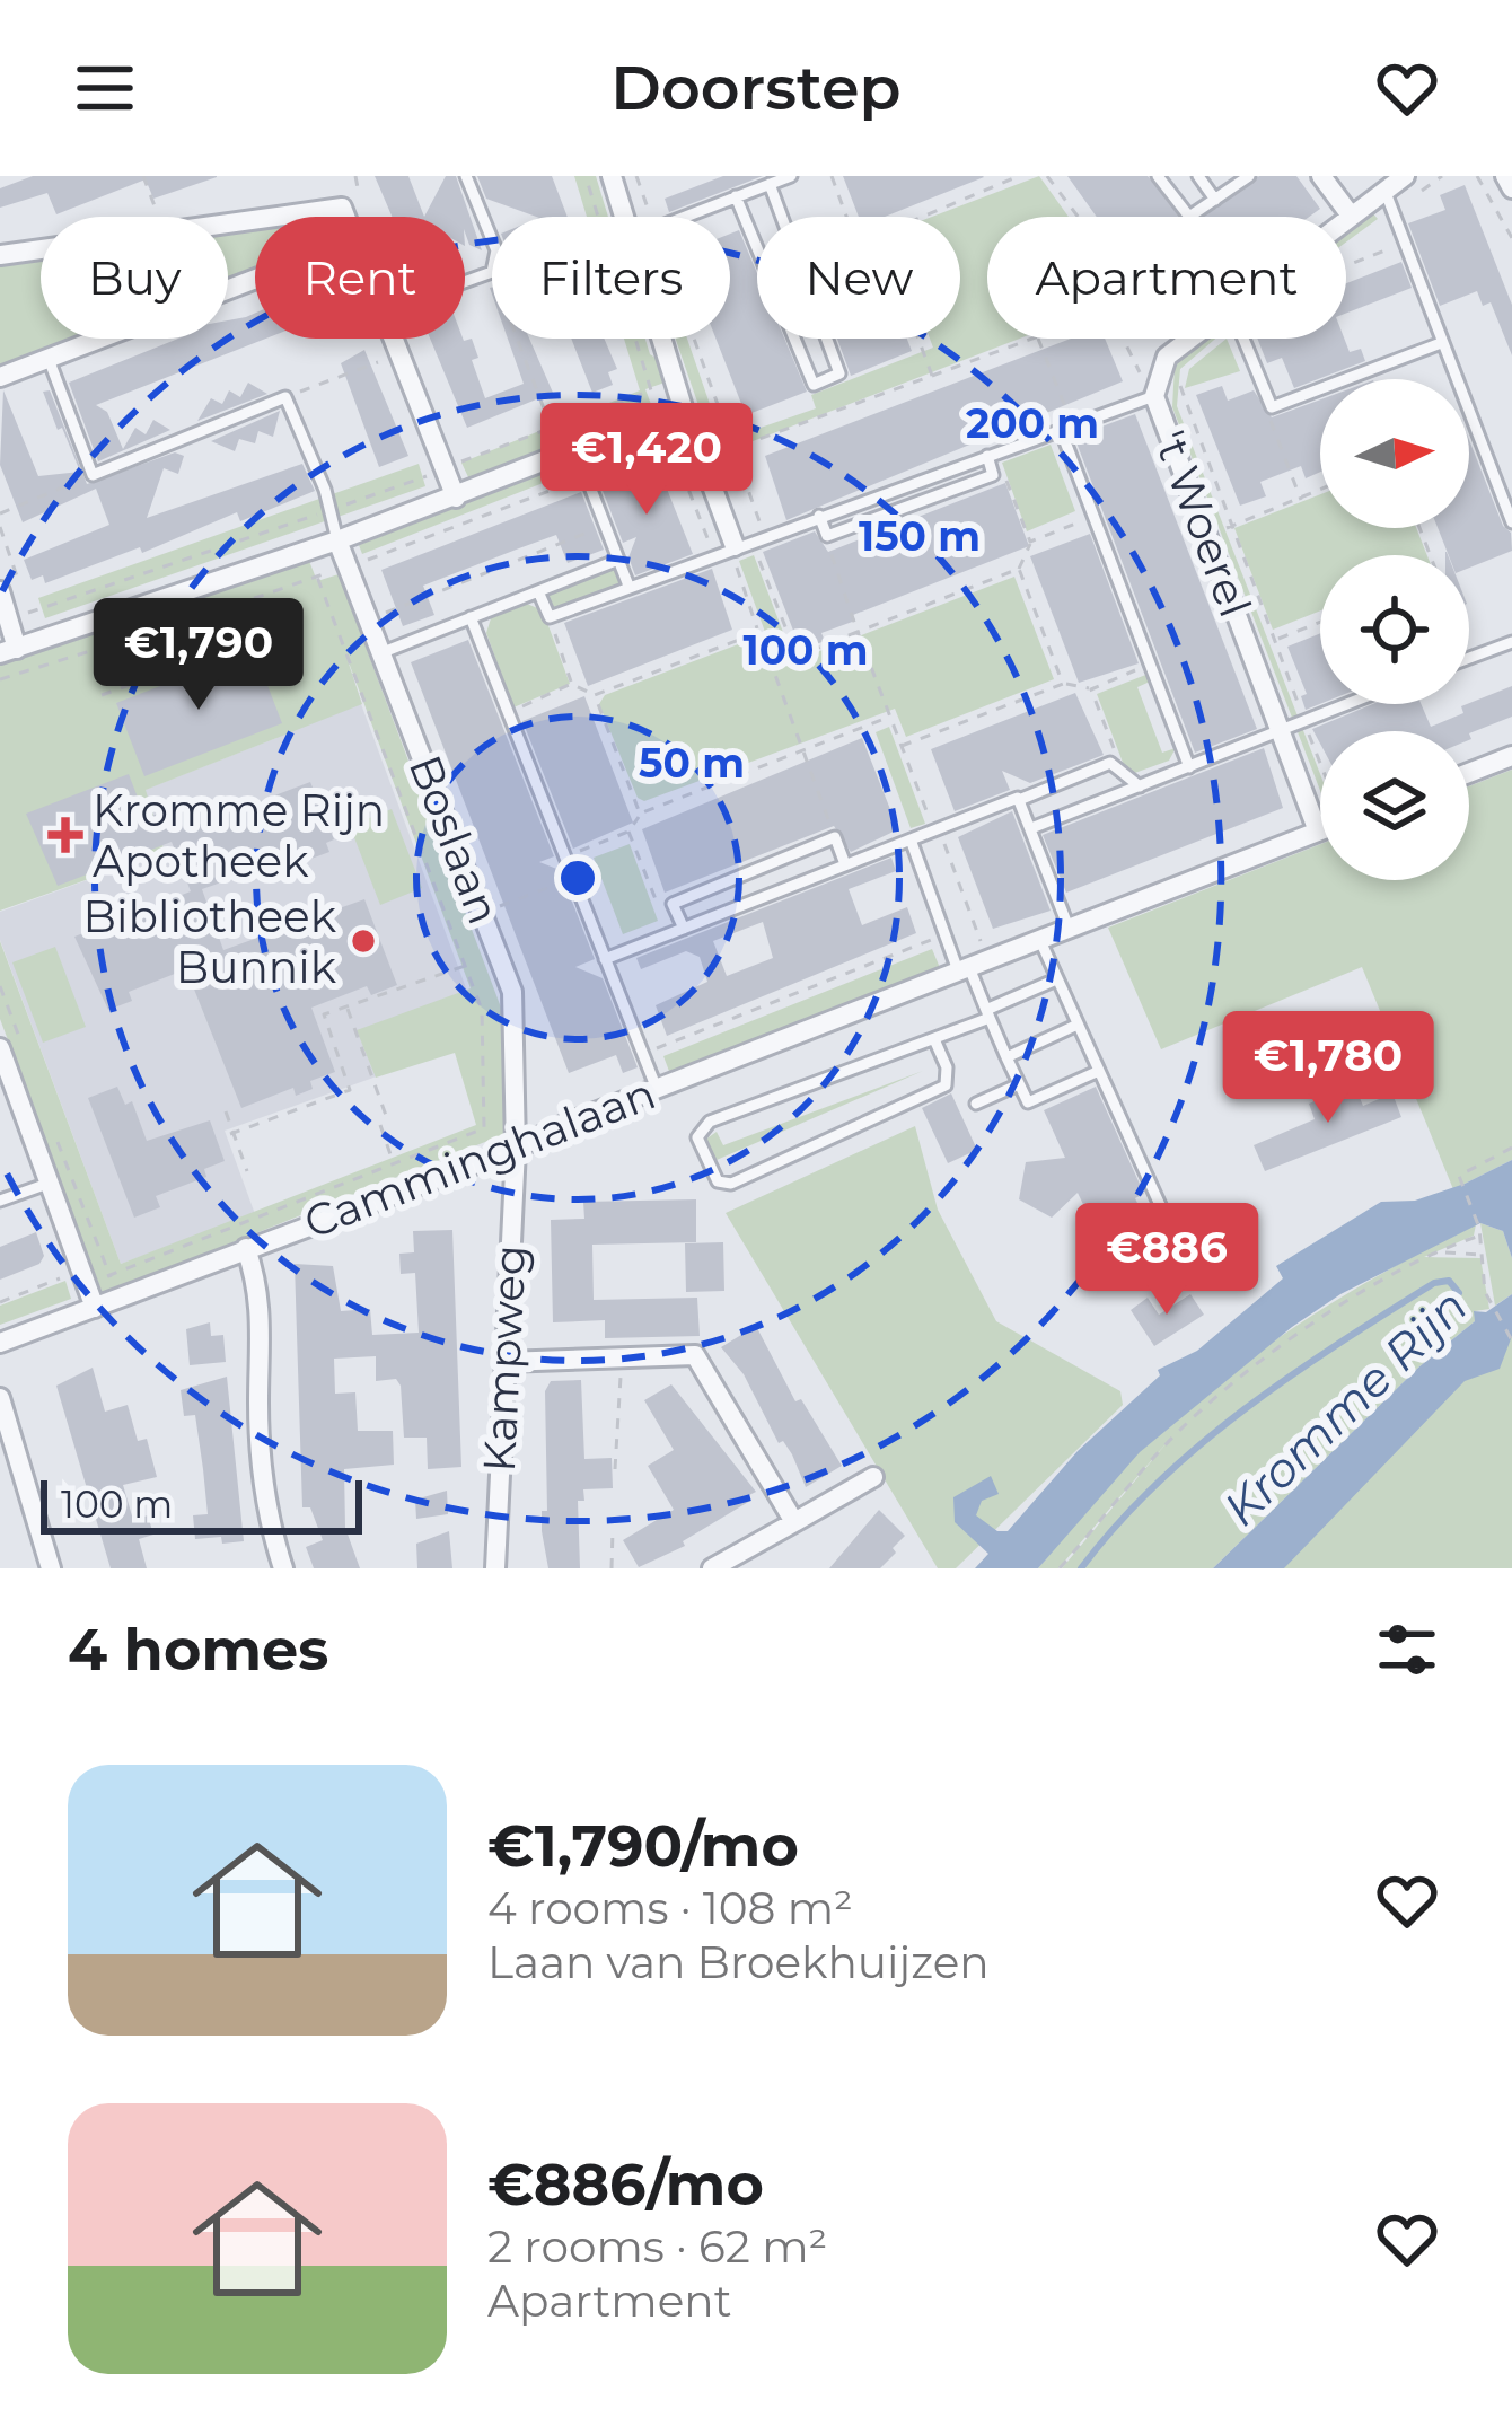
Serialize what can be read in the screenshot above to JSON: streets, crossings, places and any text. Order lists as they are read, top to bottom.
{
  "streets": {
    "street": [
      "'t Woerel",
      "Boslaan",
      "Camminghalaan",
      "Kampweg"
    ]
  },
  "crossings": [
    ["'t Woerel", "Camminghalaan"],
    ["Boslaan", "Camminghalaan"],
    ["Boslaan", "Kampweg"],
    ["Camminghalaan", "Kampweg"]
  ],
  "water": ["Kromme Rijn"],
  "places": {
    "health": ["Kromme Rijn Apotheek"],
    "other": ["Bibliotheek Bunnik"]
  },
  "scale_bar": "100 m",
  "north": "right",
  "page": {
    "header": "Doorstep",
    "chip": [
      "Buy",
      "Rent",
      "Filters",
      "New",
      "Apartment"
    ],
    "price": [
      "€1,420",
      "€1,790",
      "€1,780",
      "€886"
    ],
    "scale": "100 m",
    "heading": "4 homes",
    "list": [
      {
        "name": "€1,790/mo",
        "note": "4 rooms · 108 m² · Laan van Broekhuijzen"
      },
      {
        "name": "€886/mo",
        "note": "2 rooms · 62 m² · Apartment"
      }
    ]
  },
  "rings": [
    "200 m",
    "150 m",
    "100 m",
    "50 m"
  ]
}
